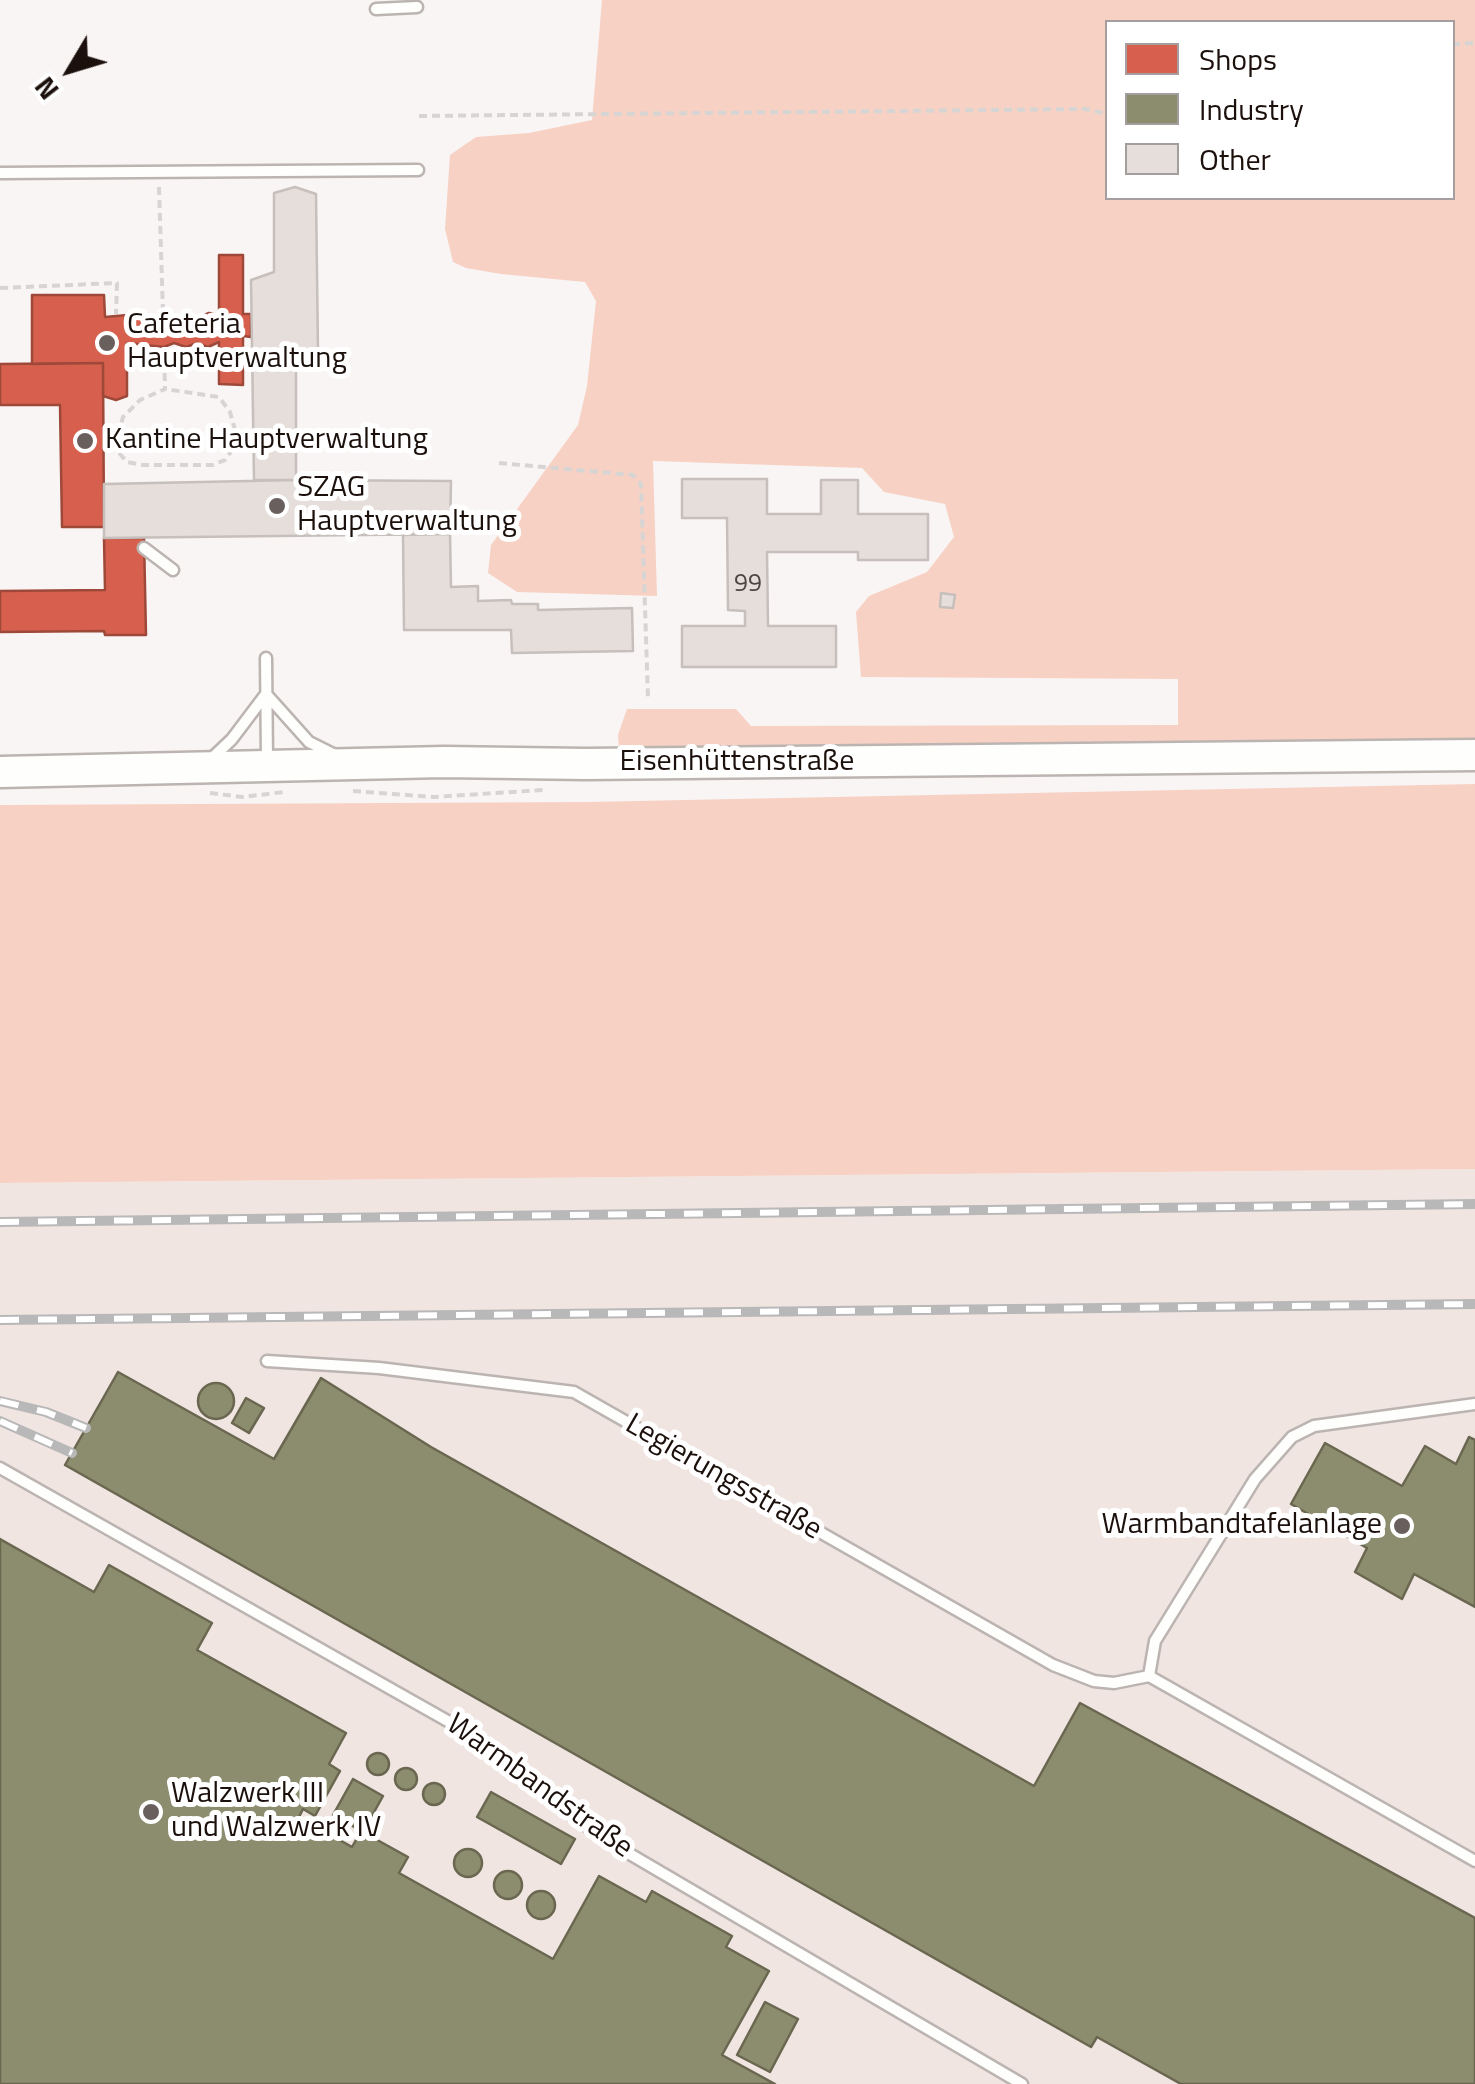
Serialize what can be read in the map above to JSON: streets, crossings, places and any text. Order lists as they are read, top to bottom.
{
  "streets": {
    "street": ["Eisenhüttenstraße"],
    "lane": ["Legierungsstraße", "Warmbandstraße"]
  },
  "places": [
    "Cafeteria Hauptverwaltung",
    "Kantine Hauptverwaltung",
    "SZAG Hauptverwaltung",
    "Warmbandtafelanlage",
    "Walzwerk III und Walzwerk IV"
  ],
  "house_numbers": ["99"],
  "legend": ["Shops", "Industry", "Other"],
  "north": "bottom left"
}
